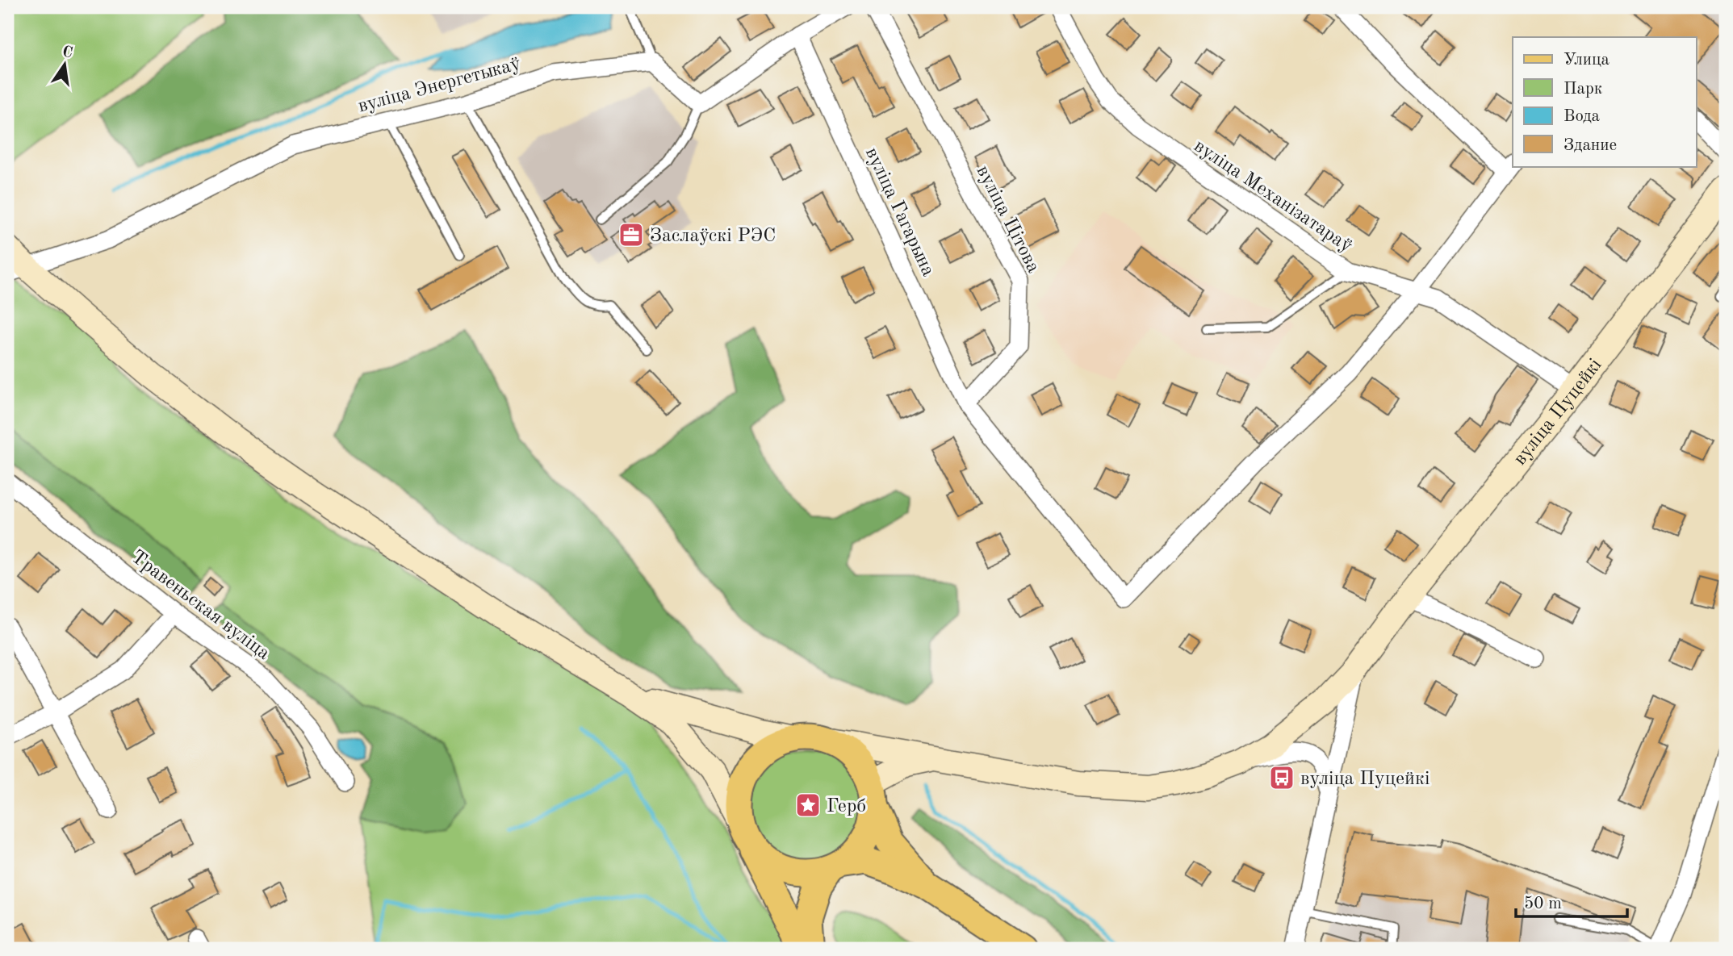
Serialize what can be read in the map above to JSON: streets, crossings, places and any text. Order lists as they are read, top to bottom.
{
  "streets": {
    "main road": ["вуліца Пуцейкі"],
    "street": [
      "вуліца Энергетыкаў",
      "вуліца Механізатараў",
      "вуліца Гагарына",
      "вуліца Цітова",
      "Травеньская вуліца"
    ]
  },
  "crossings": [
    ["вуліца Механізатараў", "вуліца Пуцейкі"],
    ["вуліца Гагарына", "вуліца Цітова"]
  ],
  "places": {
    "office": ["Заслаўскі РЭС"],
    "bus stop": ["вуліца Пуцейкі"],
    "place": ["Герб"]
  },
  "legend": [
    "Улица",
    "Парк",
    "Вода",
    "Здание"
  ],
  "scale_bar": "50 m",
  "north": "top"
}
